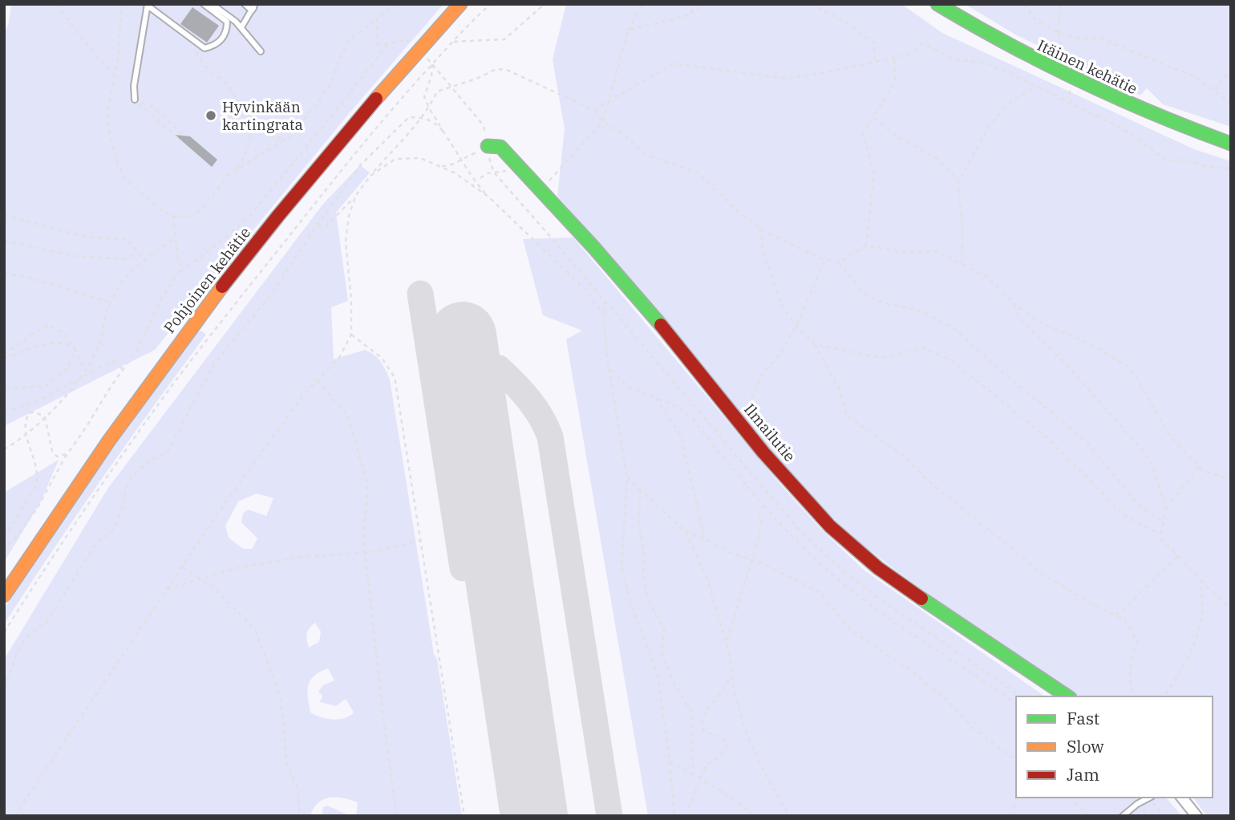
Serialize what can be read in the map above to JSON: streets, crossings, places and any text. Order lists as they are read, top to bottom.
{
  "streets": {
    "main road": ["Itäinen kehätie", "Pohjoinen kehätie", "Ilmailutie"]
  },
  "places": ["Hyvinkään kartingrata"],
  "legend": ["Fast", "Slow", "Jam"]
}
